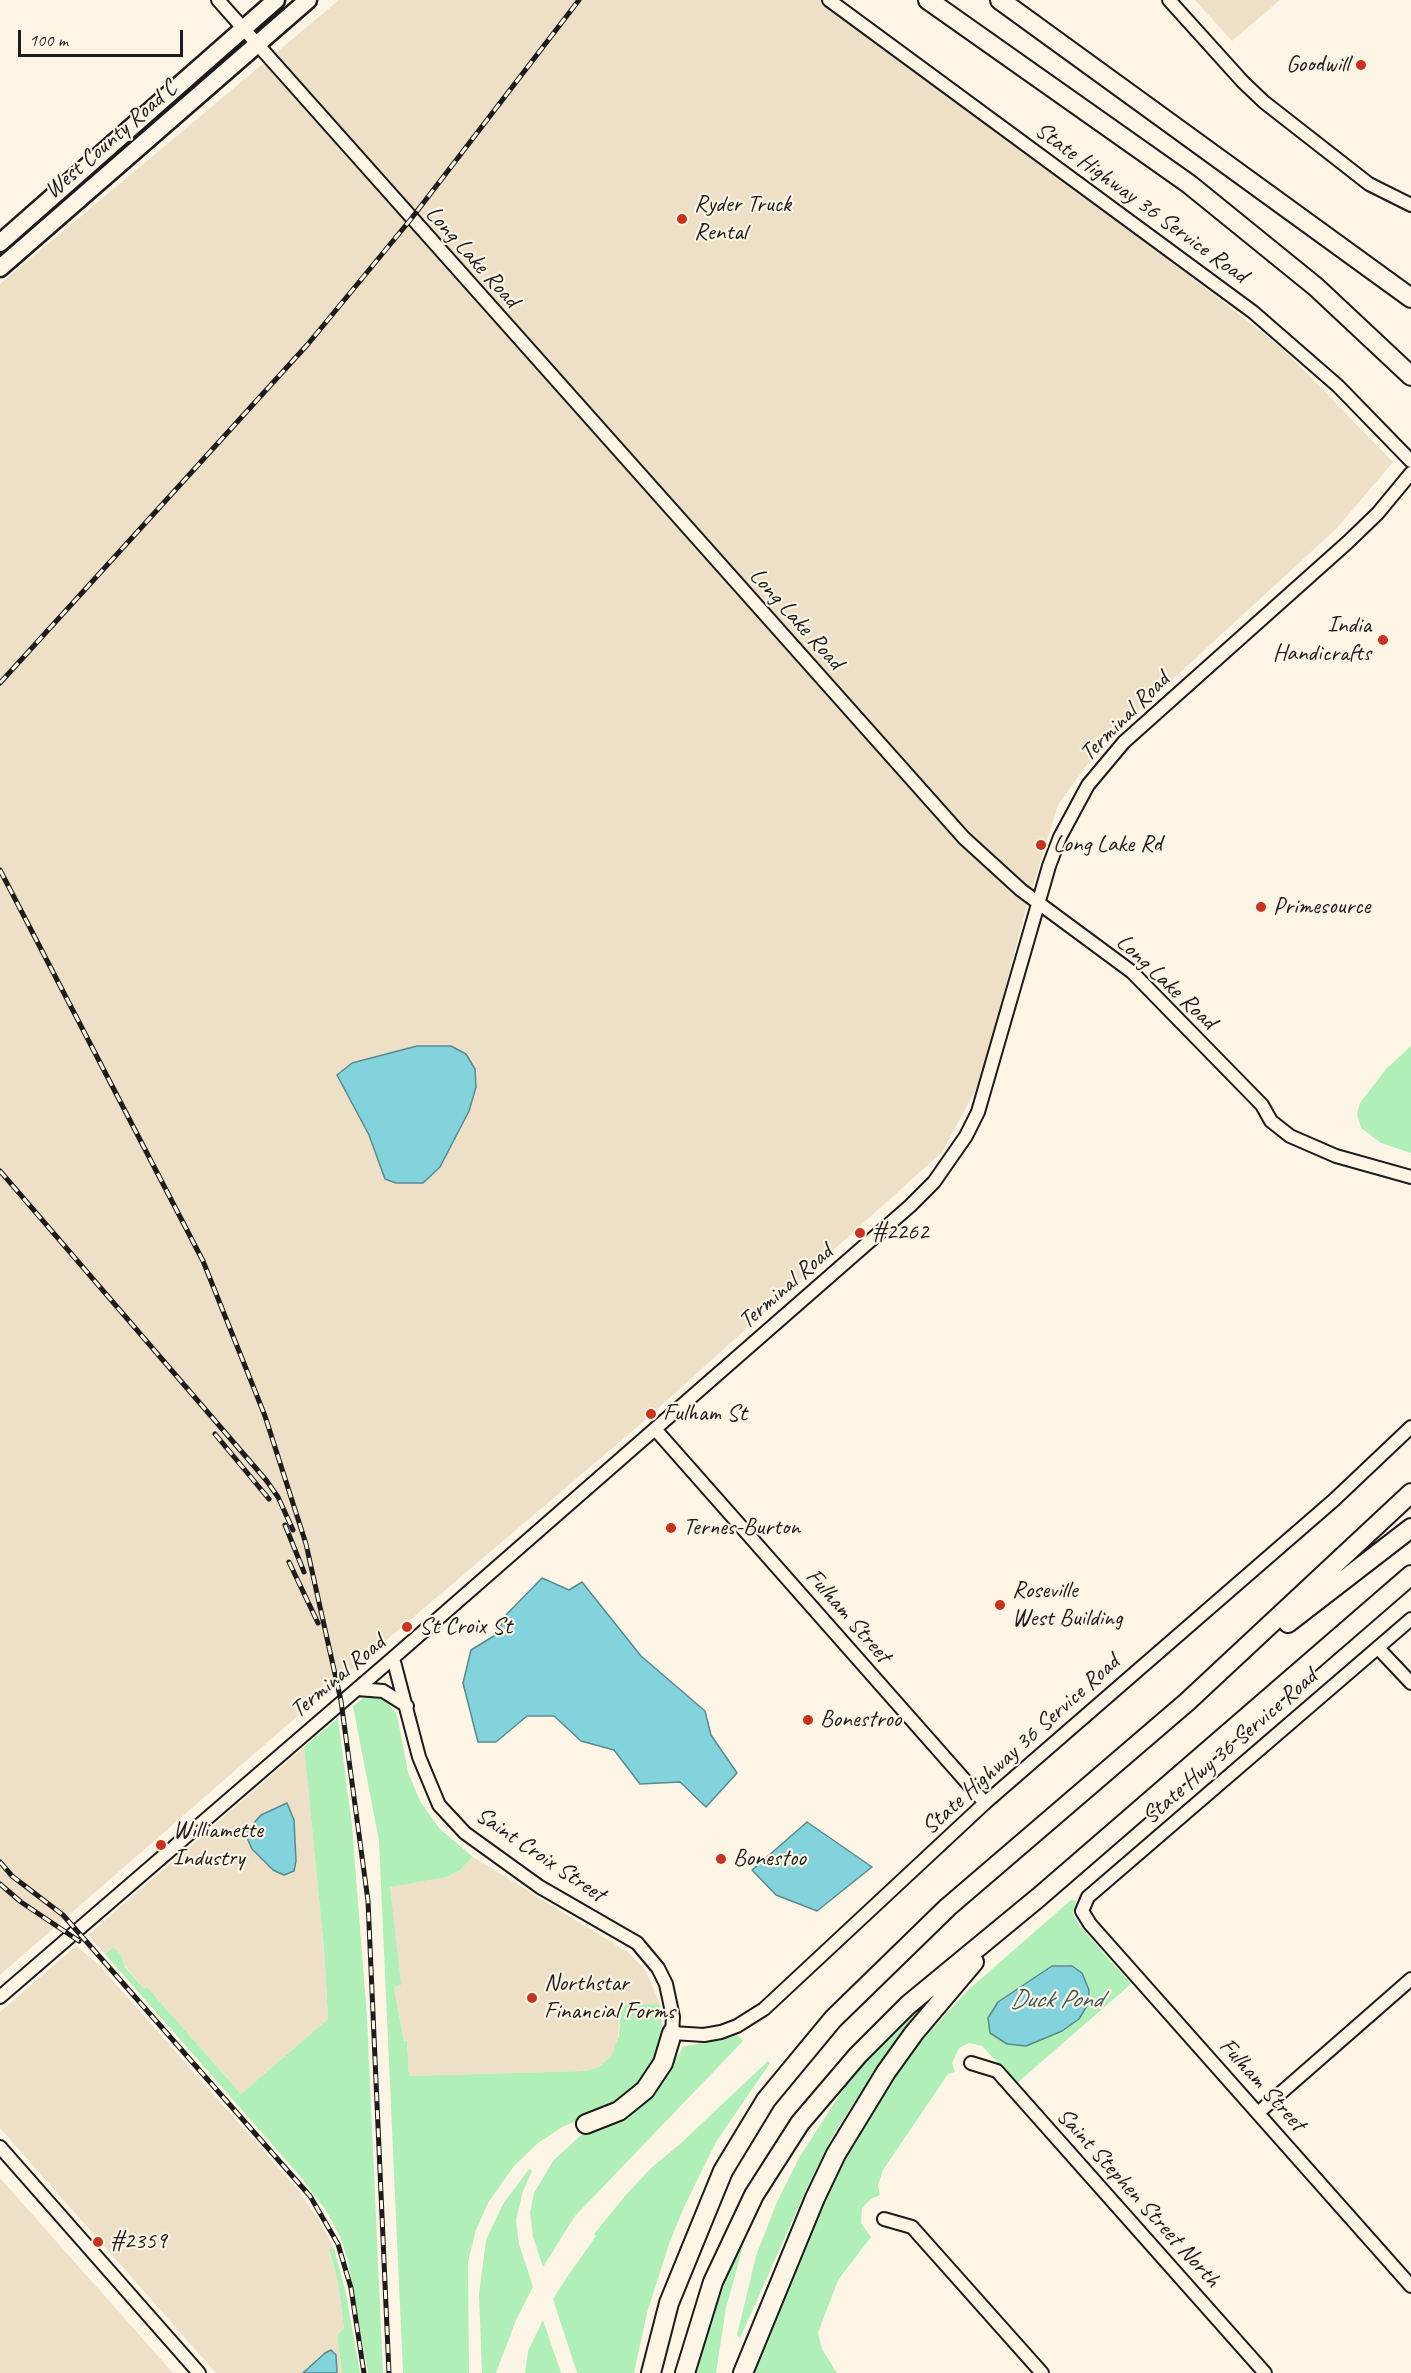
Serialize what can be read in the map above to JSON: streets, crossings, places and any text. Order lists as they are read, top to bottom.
{
  "streets": {
    "main road": ["West County Road C"],
    "street": [
      "State Highway 36 Service Road",
      "Long Lake Road",
      "Terminal Road",
      "Fulham Street",
      "State Hwy 36 Service Road",
      "Saint Croix Street",
      "Saint Stephen Street North"
    ]
  },
  "crossings": [
    ["West County Road C", "Long Lake Road"],
    ["State Highway 36 Service Road", "Fulham Street"],
    ["State Highway 36 Service Road", "Saint Croix Street"],
    ["Long Lake Road", "Terminal Road"],
    ["Terminal Road", "Fulham Street"],
    ["Terminal Road", "Saint Croix Street"],
    ["Fulham Street", "State Hwy 36 Service Road"]
  ],
  "water": ["Duck Pond"],
  "places": [
    "Goodwill",
    "Ryder Truck Rental",
    "India Handicrafts",
    "Long Lake Rd",
    "Primesource",
    "#2262",
    "Fulham St",
    "Ternes-Burton",
    "Roseville West Building",
    "St Croix St",
    "Bonestroo",
    "Williamette Industry",
    "Bonestoo",
    "Northstar Financial Forms",
    "#2359"
  ],
  "scale_bar": "100 m"
}
